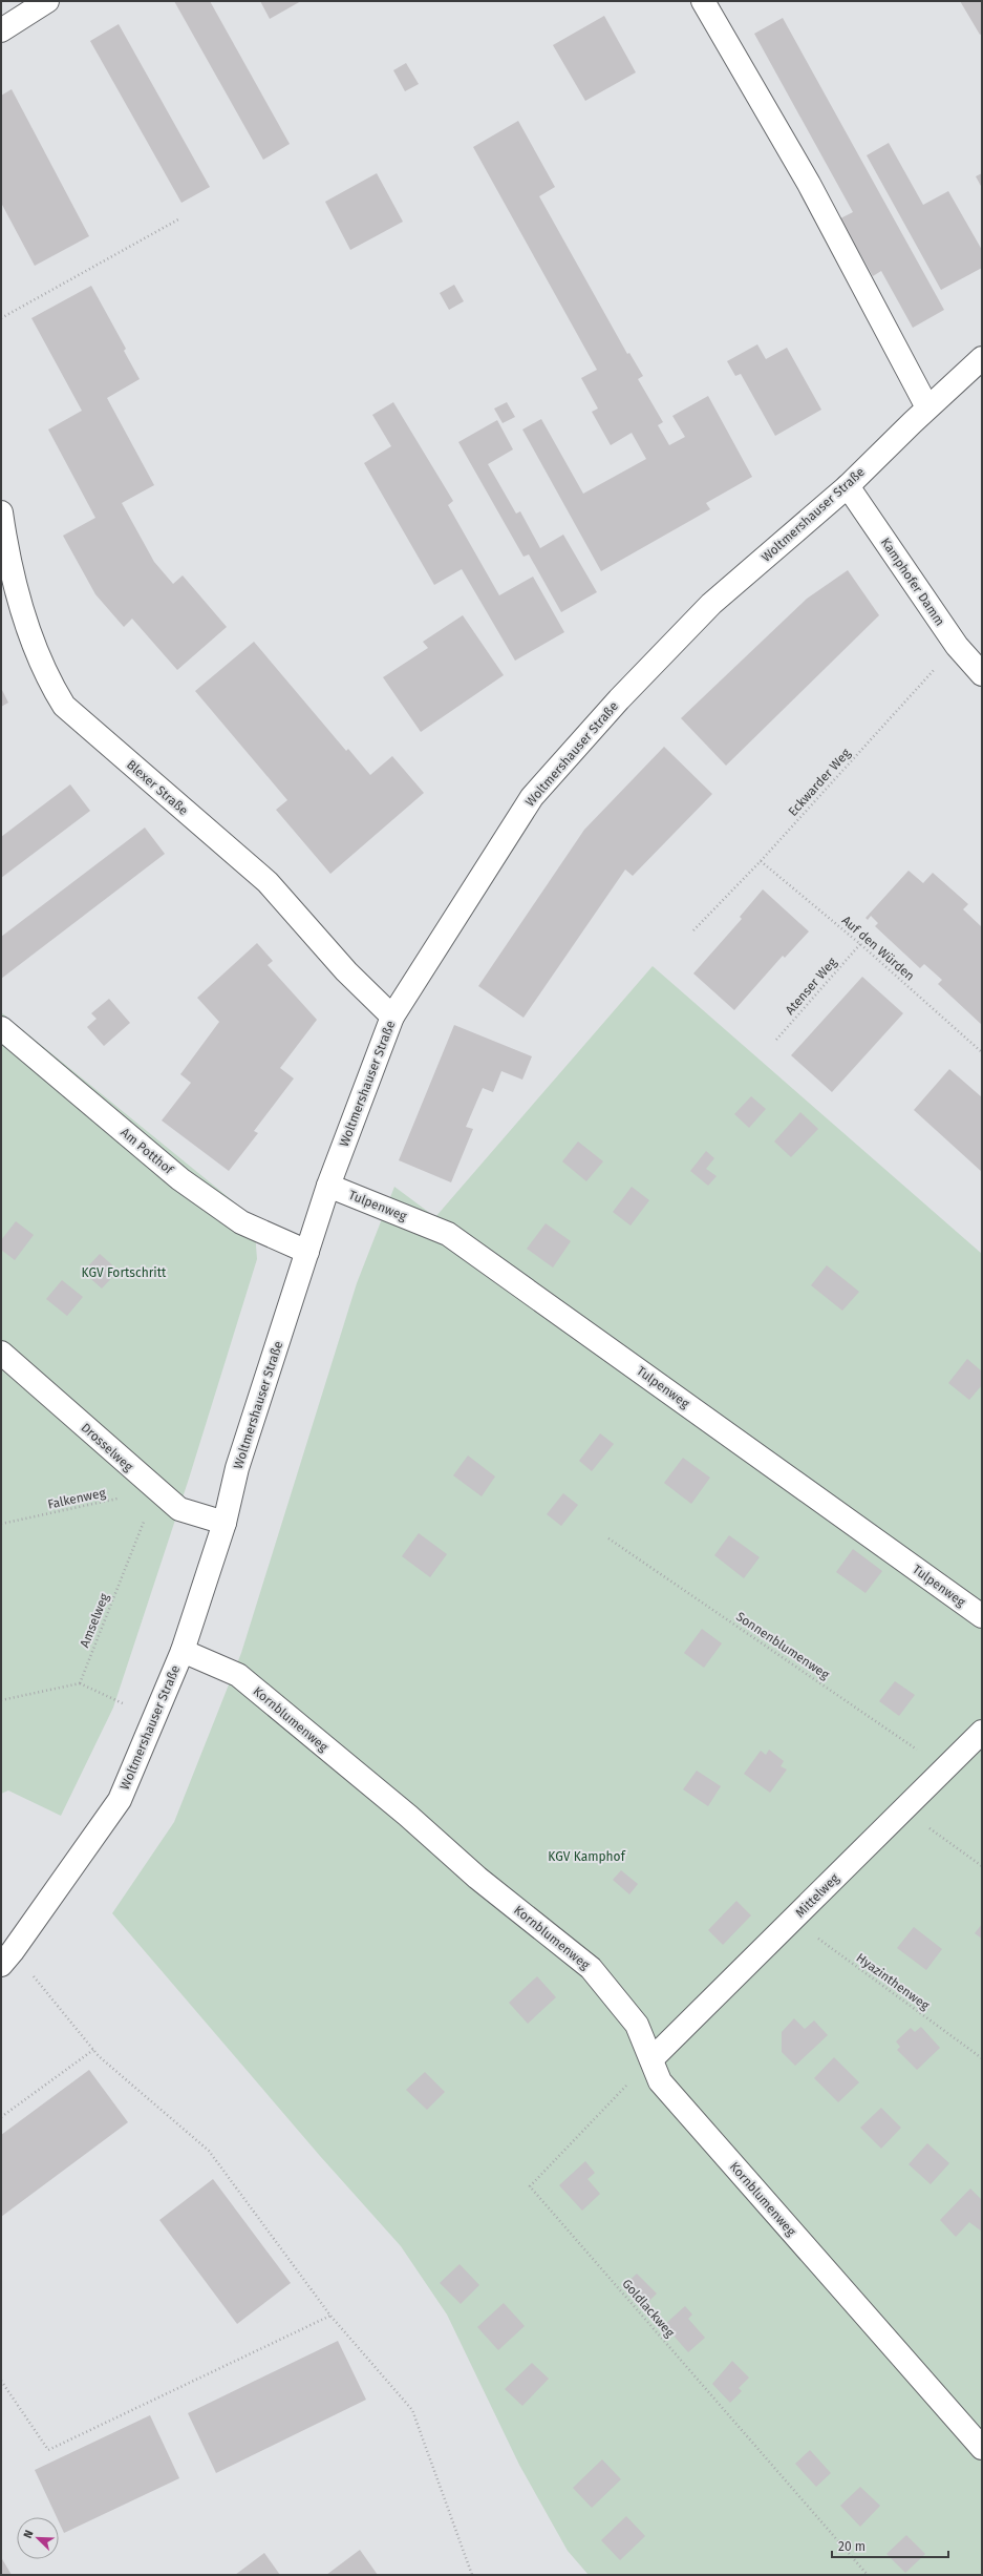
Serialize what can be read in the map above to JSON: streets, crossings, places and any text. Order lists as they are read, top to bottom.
{
  "streets": {
    "street": [
      "Woltmershauser Straße",
      "Kamphofer Damm",
      "Blexer Straße",
      "Am Potthof",
      "Tulpenweg",
      "Drosselweg",
      "Kornblumenweg",
      "Mittelweg"
    ],
    "path": [
      "Eckwarder Weg",
      "Auf den Würden",
      "Atenser Weg",
      "Falkenweg",
      "Amselweg",
      "Sonnenblumenweg",
      "Hyazinthenweg",
      "Goldlackweg"
    ]
  },
  "crossings": [
    ["Woltmershauser Straße", "Kamphofer Damm"],
    ["Woltmershauser Straße", "Blexer Straße"],
    ["Woltmershauser Straße", "Am Potthof"],
    ["Woltmershauser Straße", "Tulpenweg"],
    ["Woltmershauser Straße", "Drosselweg"],
    ["Woltmershauser Straße", "Kornblumenweg"],
    ["Kamphofer Damm", "Eckwarder Weg"],
    ["Eckwarder Weg", "Auf den Würden"],
    ["Auf den Würden", "Atenser Weg"],
    ["Drosselweg", "Falkenweg"],
    ["Drosselweg", "Amselweg"],
    ["Falkenweg", "Amselweg"],
    ["Sonnenblumenweg", "Mittelweg"],
    ["Kornblumenweg", "Mittelweg"],
    ["Kornblumenweg", "Goldlackweg"],
    ["Mittelweg", "Hyazinthenweg"],
    ["Mittelweg", "Goldlackweg"]
  ],
  "parks": ["KGV Fortschritt", "KGV Kamphof"],
  "scale_bar": "20 m",
  "north": "top left"
}
